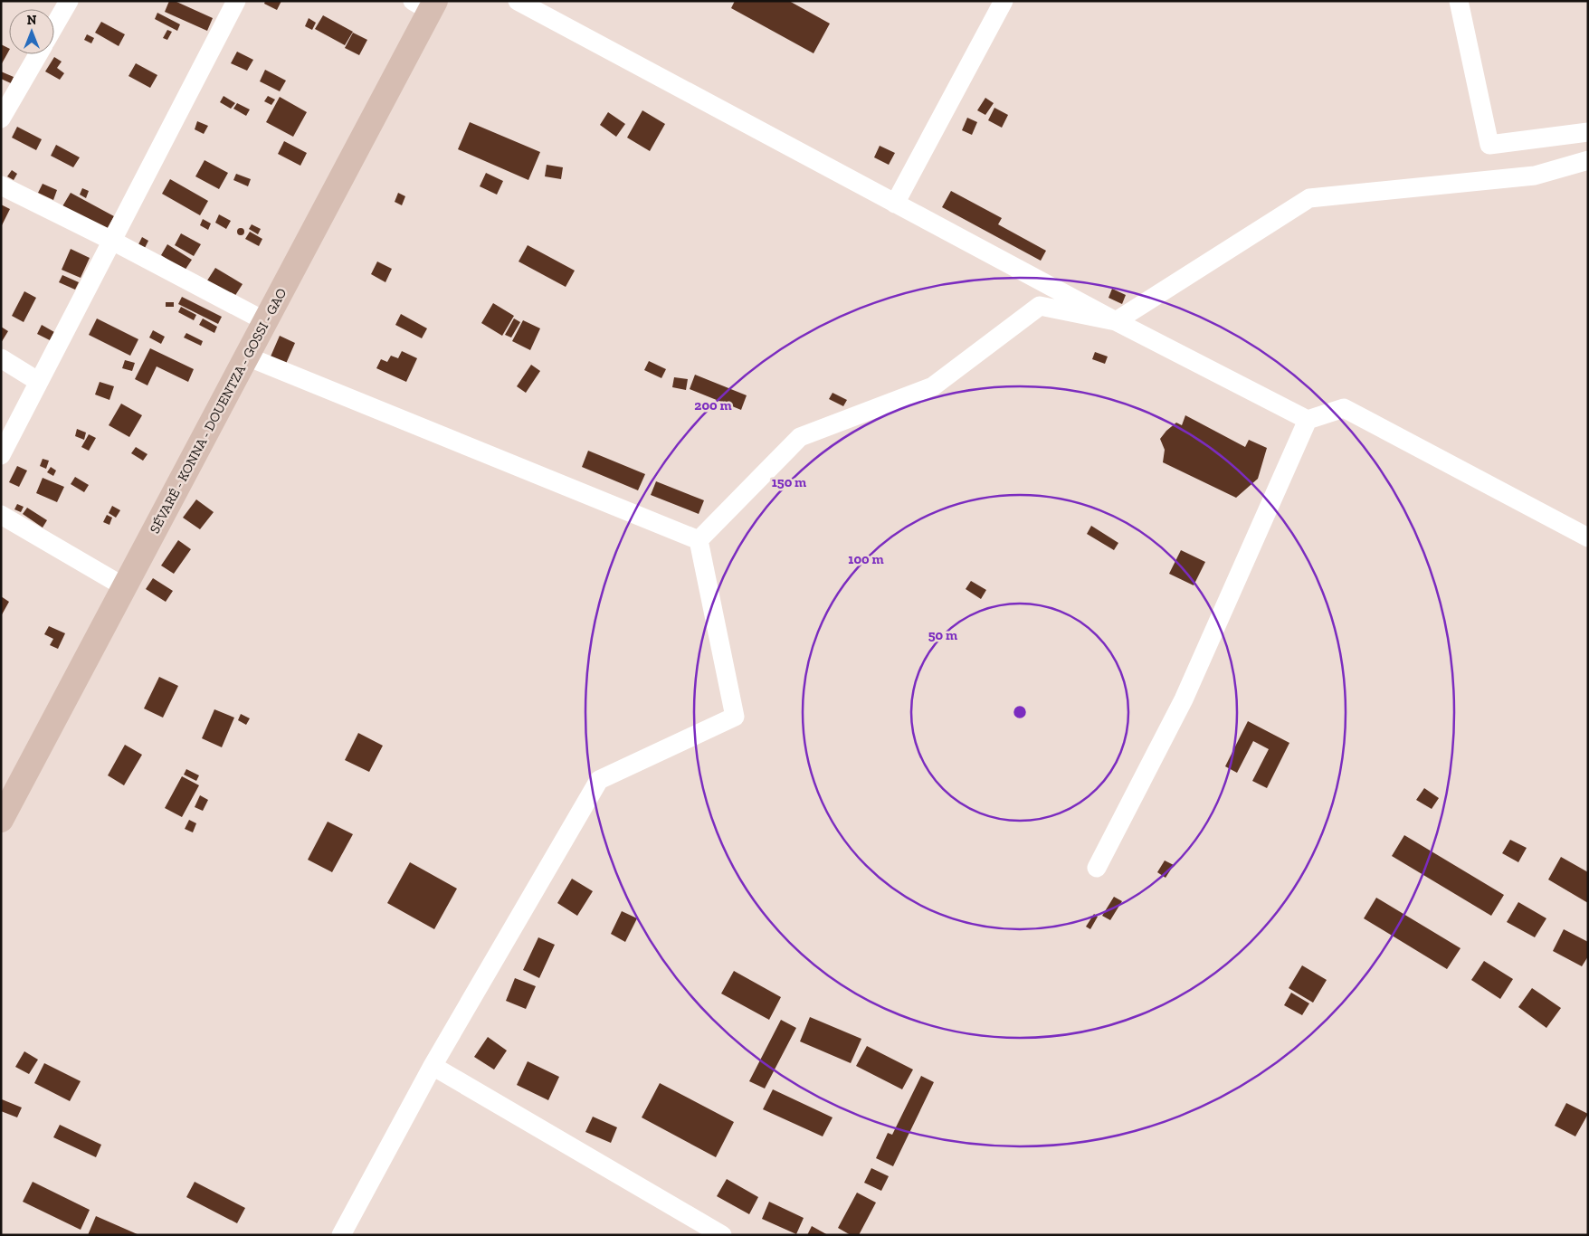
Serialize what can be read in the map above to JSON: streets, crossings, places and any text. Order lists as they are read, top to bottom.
{
  "streets": {
    "main road": ["SÉVARÉ - KONNA - DOUENTZA - GOSSI - GAO"]
  },
  "north": "top",
  "rings": [
    "200 m",
    "150 m",
    "100 m",
    "50 m"
  ]
}
